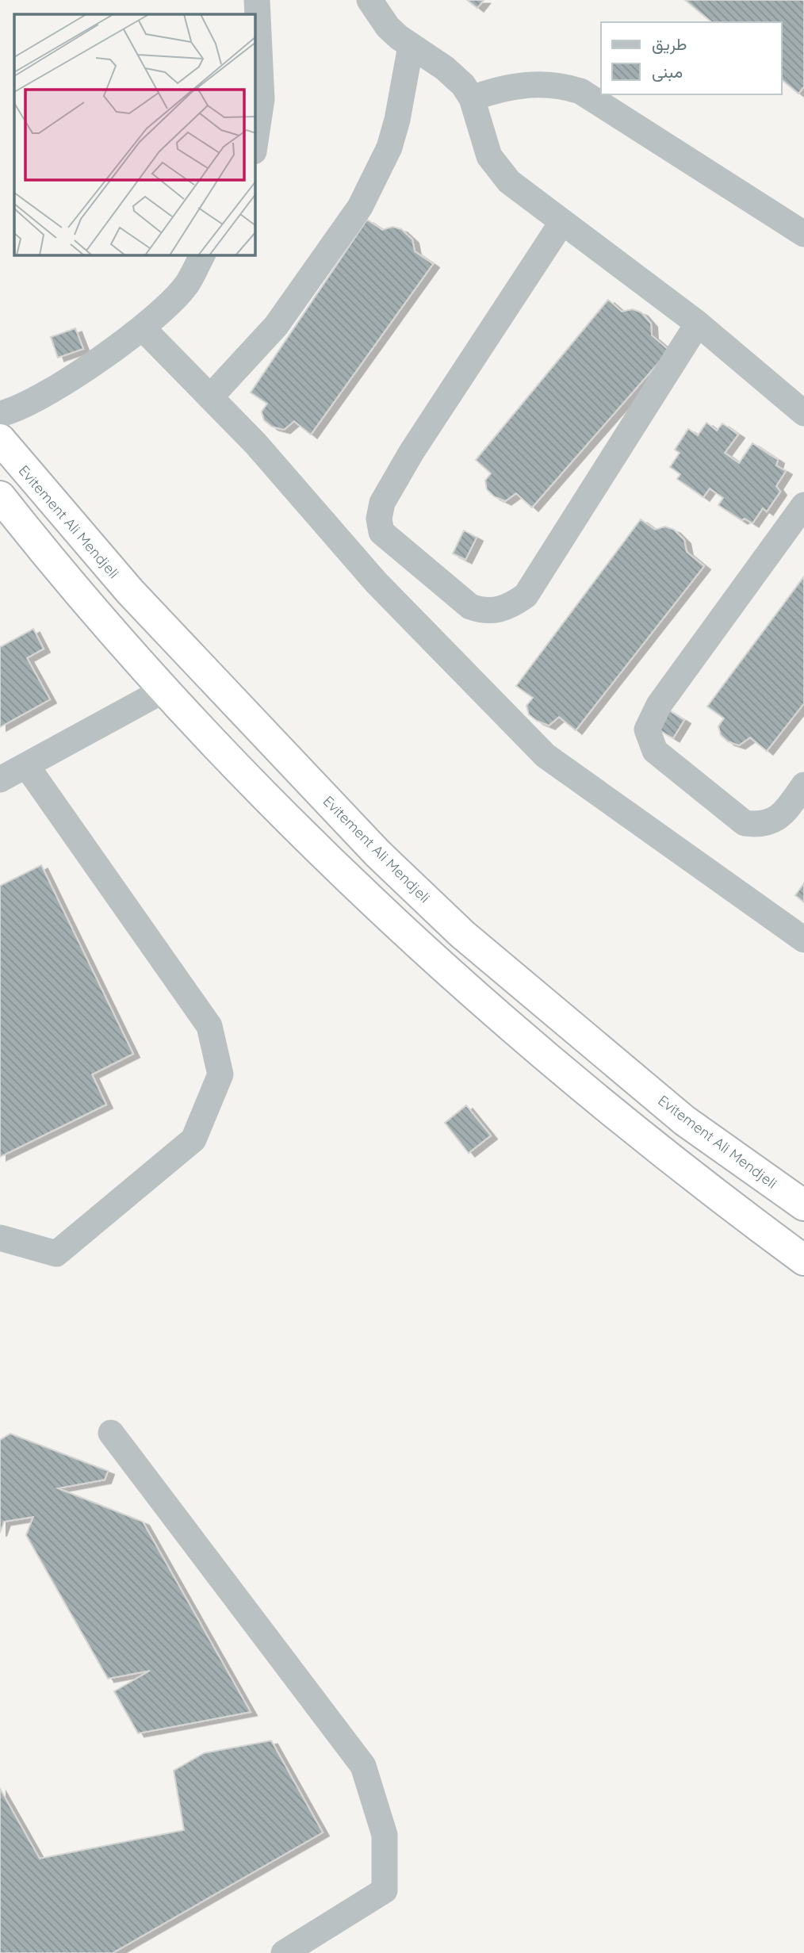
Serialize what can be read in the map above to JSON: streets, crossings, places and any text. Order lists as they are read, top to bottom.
{
  "streets": {
    "highway": ["Evitement Ali Mendjeli"]
  },
  "legend": ["طريق", "مبنى"]
}
